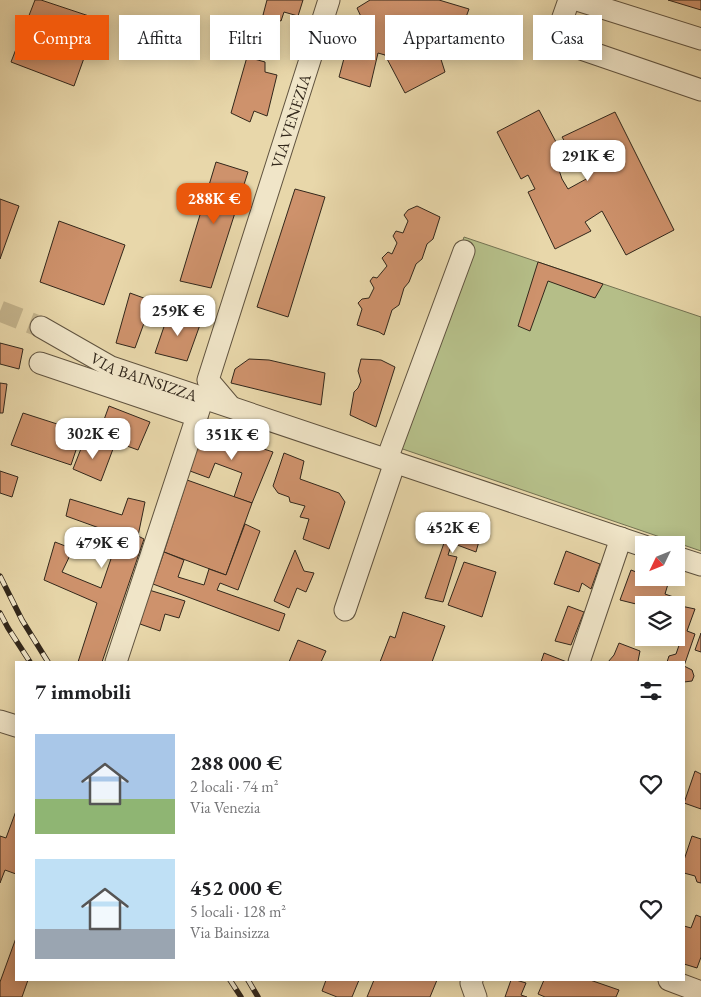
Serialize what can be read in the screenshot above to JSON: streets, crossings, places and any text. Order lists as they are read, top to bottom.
{
  "streets": {
    "street": ["VIA VENEZIA", "VIA BAINSIZZA"]
  },
  "crossings": [
    ["VIA VENEZIA", "VIA BAINSIZZA"]
  ],
  "north": "bottom left",
  "page": {
    "chip": [
      "Compra",
      "Affitta",
      "Filtri",
      "Nuovo",
      "Appartamento",
      "Casa"
    ],
    "price": [
      "291K €",
      "288K €",
      "259K €",
      "302K €",
      "351K €",
      "452K €",
      "479K €"
    ],
    "heading": "7 immobili",
    "list": [
      {
        "name": "288 000 €",
        "note": "2 locali · 74 m² · Via Venezia"
      },
      {
        "name": "452 000 €",
        "note": "5 locali · 128 m² · Via Bainsizza"
      }
    ]
  }
}
